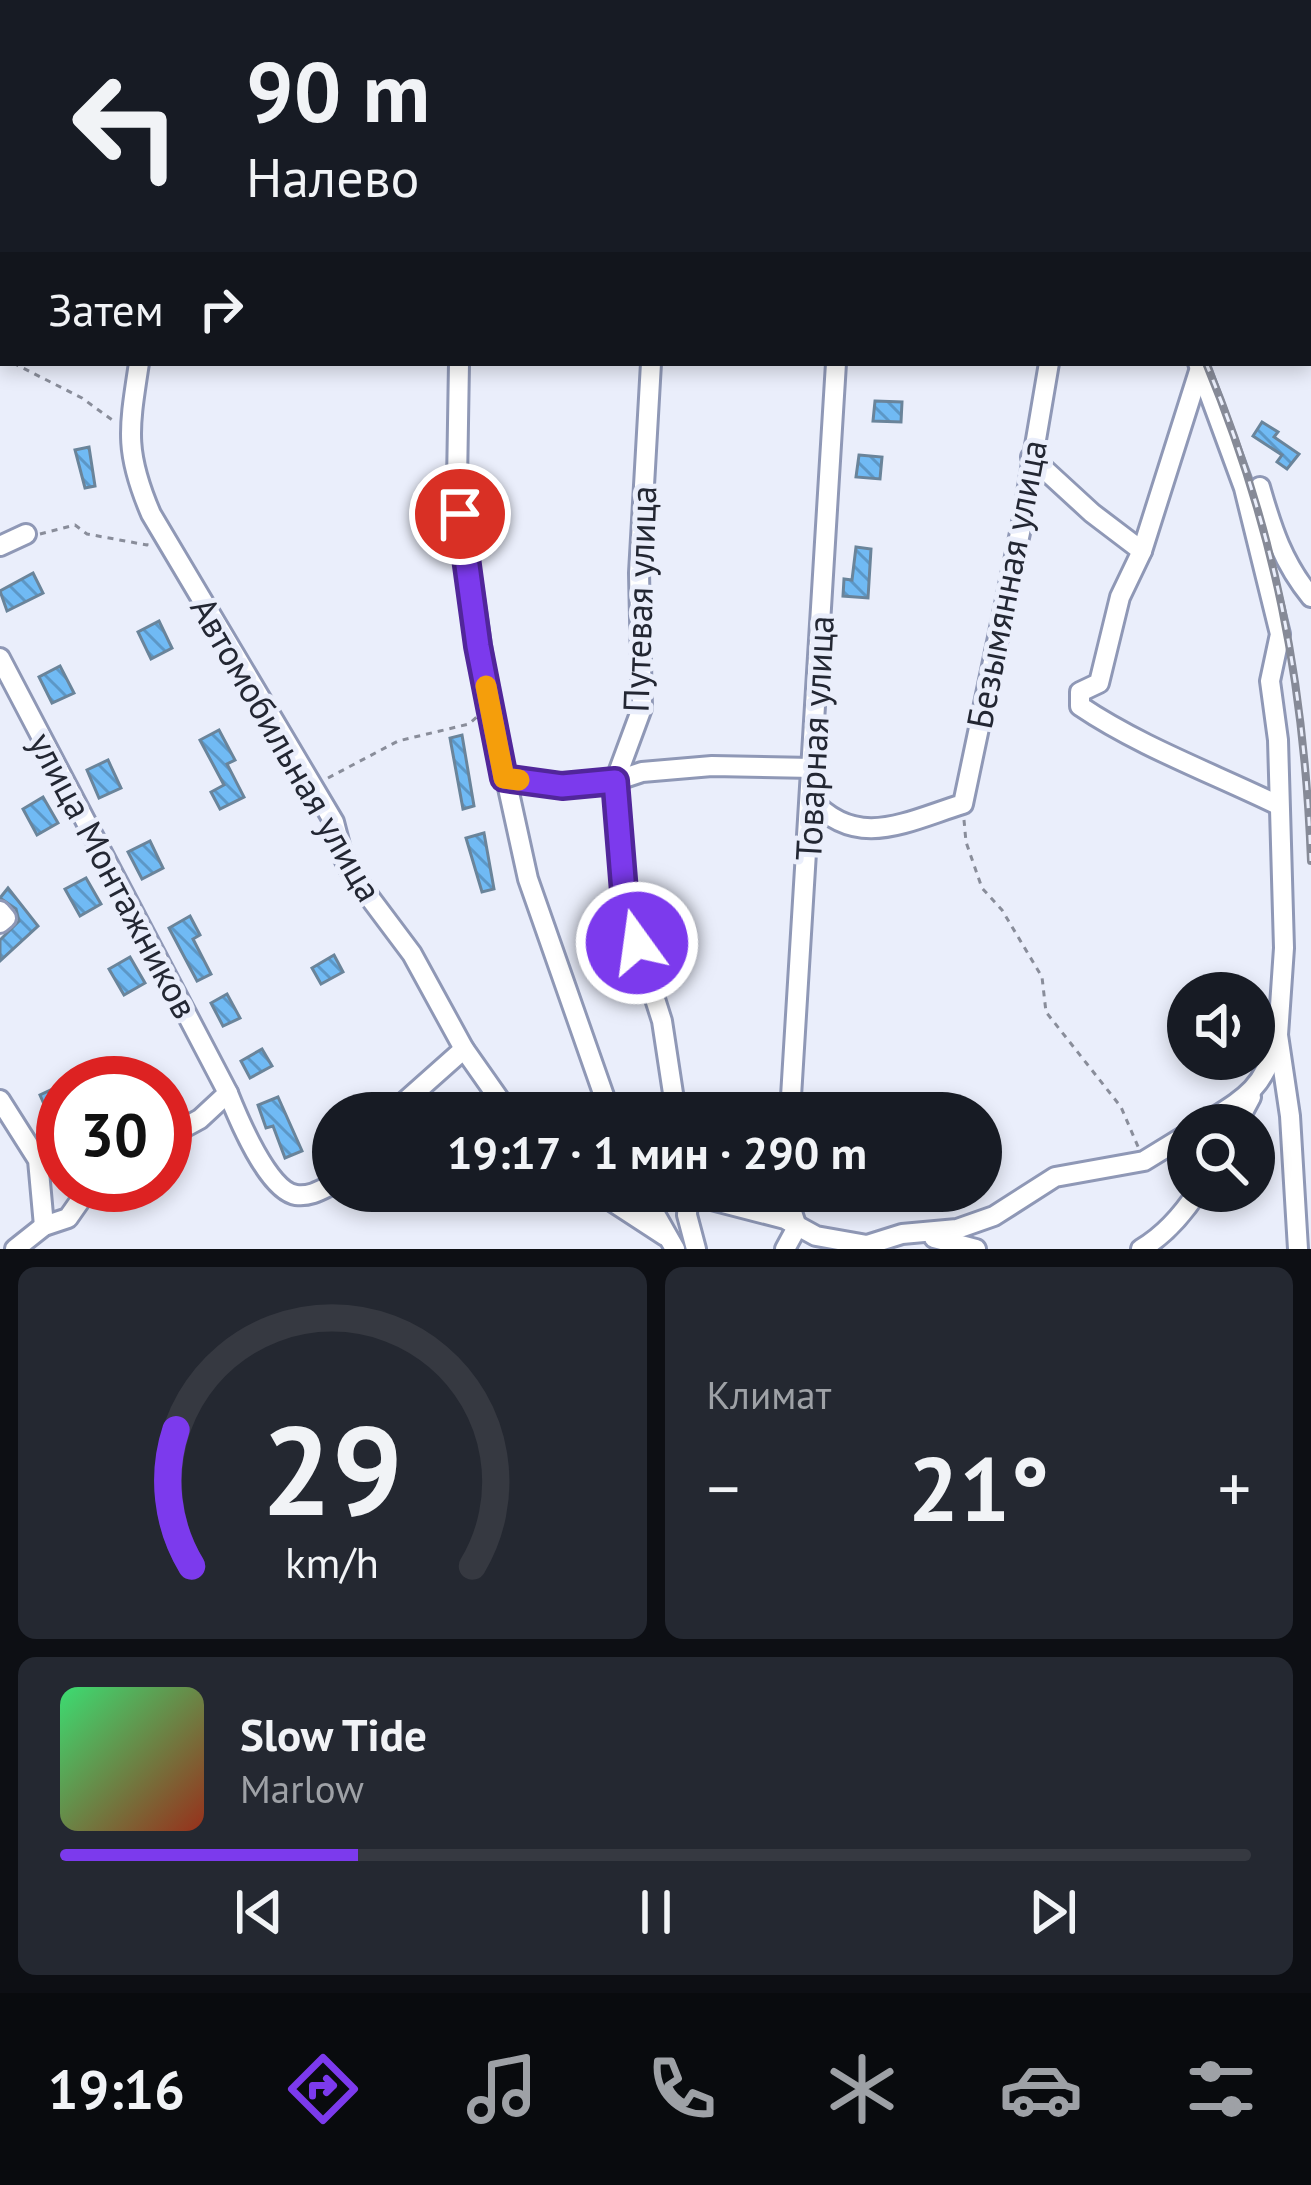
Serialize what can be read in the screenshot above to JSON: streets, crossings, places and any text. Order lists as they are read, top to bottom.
{
  "streets": {
    "street": [
      "Безымянная улица",
      "Путевая улица",
      "Товарная улица",
      "Автомобильная улица",
      "улица Монтажников"
    ]
  },
  "page": {
    "turn": ["90 m", "Налево"],
    "then": "Затем",
    "limit": "30",
    "trip": "19:17 · 1 мин · 290 m",
    "tile": "Климат",
    "heat": ["−", "21°", "+"],
    "song": ["Slow Tide", "Marlow"],
    "tabs": "19:16",
    "gauge": ["29", "km/h"]
  }
}
